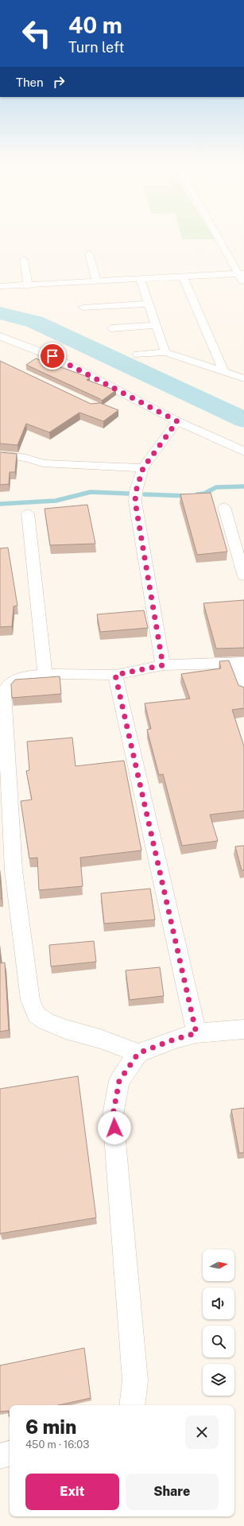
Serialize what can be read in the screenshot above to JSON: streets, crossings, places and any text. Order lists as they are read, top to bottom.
{
  "north": "right",
  "page": {
    "turn": ["40 m", "Turn left"],
    "then": "Then",
    "heading": ["6 min", "450 m · 16:03"],
    "buttons": ["Exit", "Share"]
  }
}
